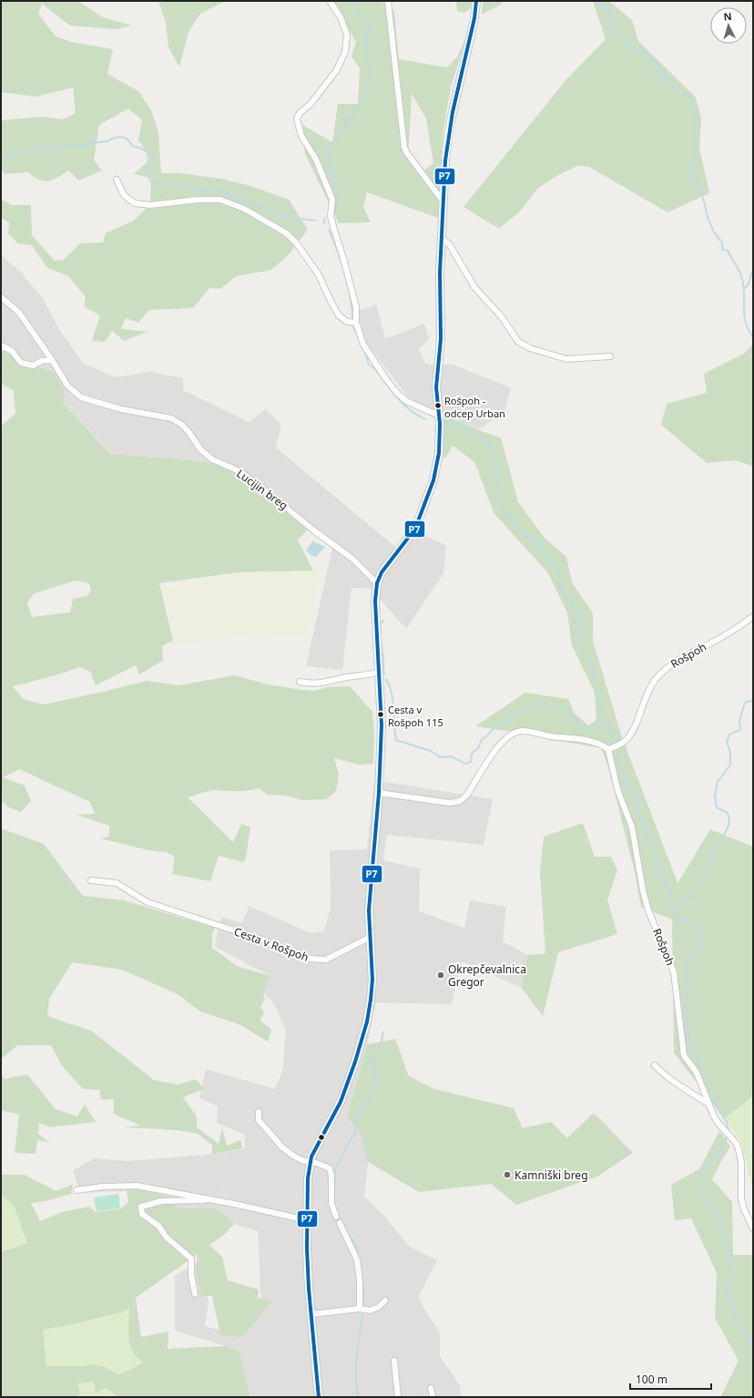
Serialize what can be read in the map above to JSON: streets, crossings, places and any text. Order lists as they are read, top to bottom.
{
  "streets": {
    "street": ["Lucijin breg", "Rošpoh", "Cesta v Rošpoh"]
  },
  "places": [
    "Rošpoh - odcep Urban",
    "Cesta v Rošpoh 115",
    "Okrepčevalnica Gregor",
    "Kamniški breg"
  ],
  "lines": ["transit line P7"],
  "scale_bar": "100 m",
  "north": "top"
}
